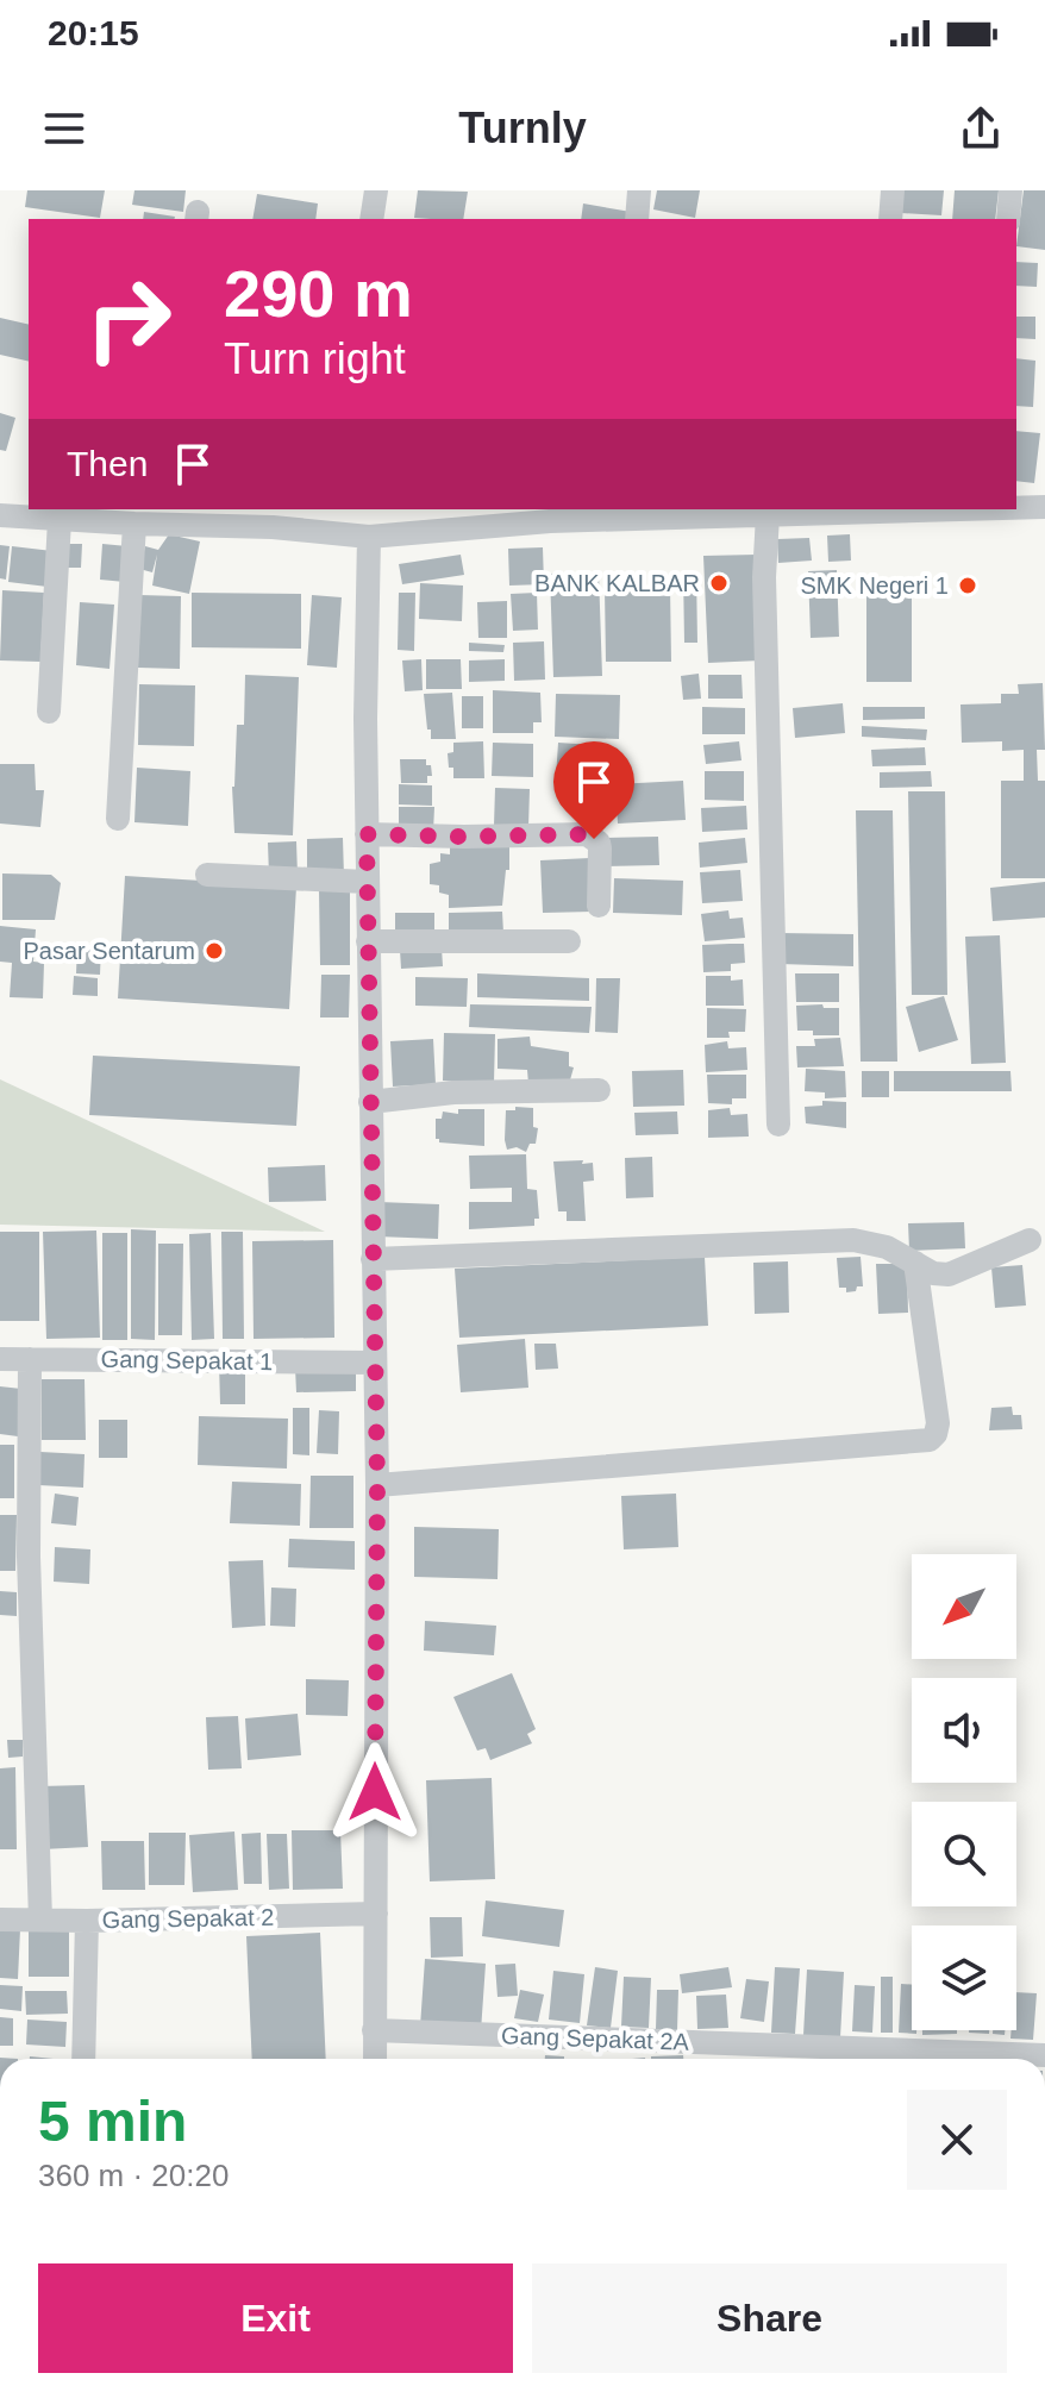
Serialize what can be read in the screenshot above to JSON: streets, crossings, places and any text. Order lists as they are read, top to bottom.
{
  "streets": {
    "street": ["Gang Sepakat 1", "Gang Sepakat 2", "Gang Sepakat 2A"]
  },
  "places": ["BANK KALBAR", "SMK Negeri 1", "Pasar Sentarum"],
  "north": "bottom left",
  "page": {
    "status": "20:15",
    "header": "Turnly",
    "turn": ["290 m", "Turn right"],
    "then": "Then",
    "heading": ["5 min", "360 m · 20:20"],
    "buttons": ["Exit", "Share"]
  }
}
